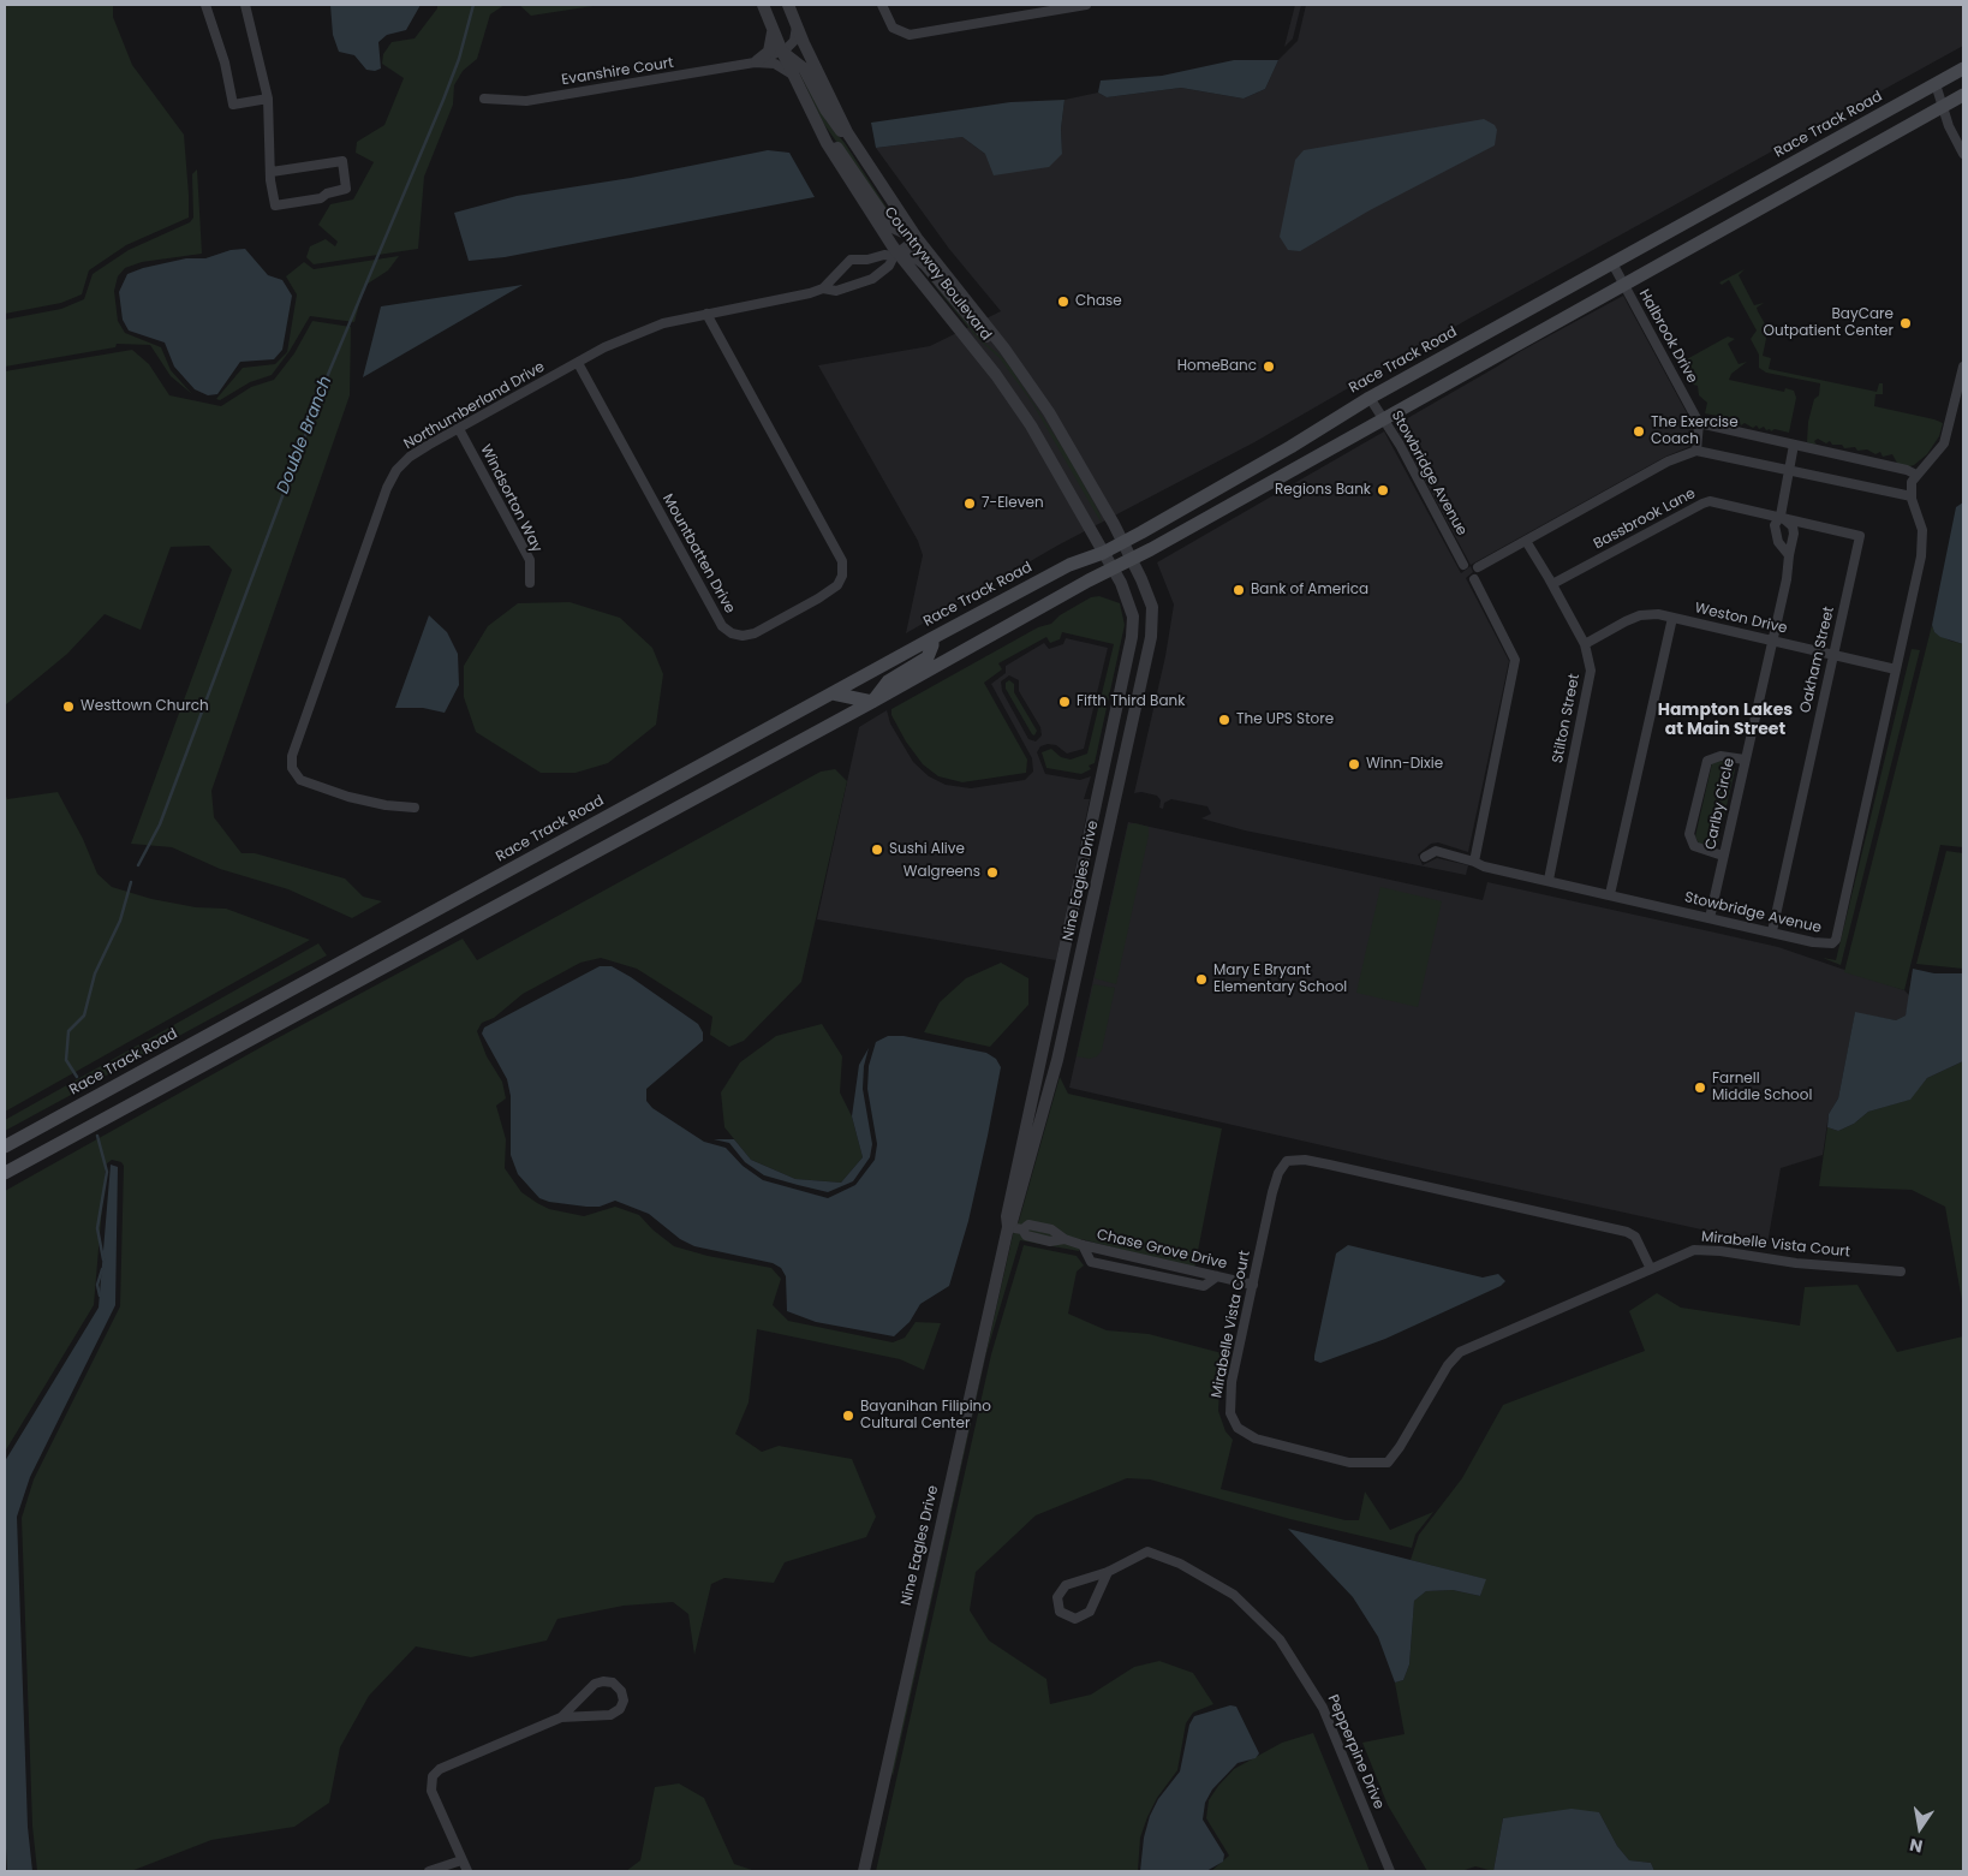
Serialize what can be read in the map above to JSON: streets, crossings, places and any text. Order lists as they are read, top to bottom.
{
  "streets": {
    "main road": ["Race Track Road"],
    "street": [
      "Evanshire Court",
      "Countryway Boulevard",
      "Halbrook Drive",
      "Northumberland Drive",
      "Stowbridge Avenue",
      "Windsorton Way",
      "Bassbrook Lane",
      "Mountbatten Drive",
      "Weston Drive",
      "Oakham Street",
      "Stilton Street",
      "Carlby Circle",
      "Nine Eagles Drive",
      "Mirabelle Vista Court",
      "Chase Grove Drive",
      "Pepperpine Drive"
    ]
  },
  "crossings": [
    ["Evanshire Court", "Countryway Boulevard"],
    ["Race Track Road", "Countryway Boulevard"],
    ["Race Track Road", "Halbrook Drive"],
    ["Race Track Road", "Stowbridge Avenue"],
    ["Race Track Road", "Nine Eagles Drive"],
    ["Countryway Boulevard", "Northumberland Drive"],
    ["Countryway Boulevard", "Nine Eagles Drive"],
    ["Northumberland Drive", "Windsorton Way"],
    ["Northumberland Drive", "Mountbatten Drive"],
    ["Stowbridge Avenue", "Weston Drive"],
    ["Stowbridge Avenue", "Oakham Street"],
    ["Stowbridge Avenue", "Stilton Street"],
    ["Stowbridge Avenue", "Carlby Circle"],
    ["Bassbrook Lane", "Oakham Street"],
    ["Bassbrook Lane", "Stilton Street"],
    ["Bassbrook Lane", "Carlby Circle"],
    ["Weston Drive", "Oakham Street"],
    ["Weston Drive", "Stilton Street"],
    ["Weston Drive", "Carlby Circle"],
    ["Nine Eagles Drive", "Chase Grove Drive"],
    ["Mirabelle Vista Court", "Chase Grove Drive"]
  ],
  "districts": ["Hampton Lakes at Main Street"],
  "water": ["Double Branch"],
  "places": [
    "Chase",
    "BayCare Outpatient Center",
    "HomeBanc",
    "The Exercise Coach",
    "Regions Bank",
    "7-Eleven",
    "Bank of America",
    "Fifth Third Bank",
    "Westtown Church",
    "The UPS Store",
    "Winn-Dixie",
    "Sushi Alive",
    "Walgreens",
    "Mary E Bryant Elementary School",
    "Farnell Middle School",
    "Bayanihan Filipino Cultural Center"
  ],
  "north": "bottom"
}
